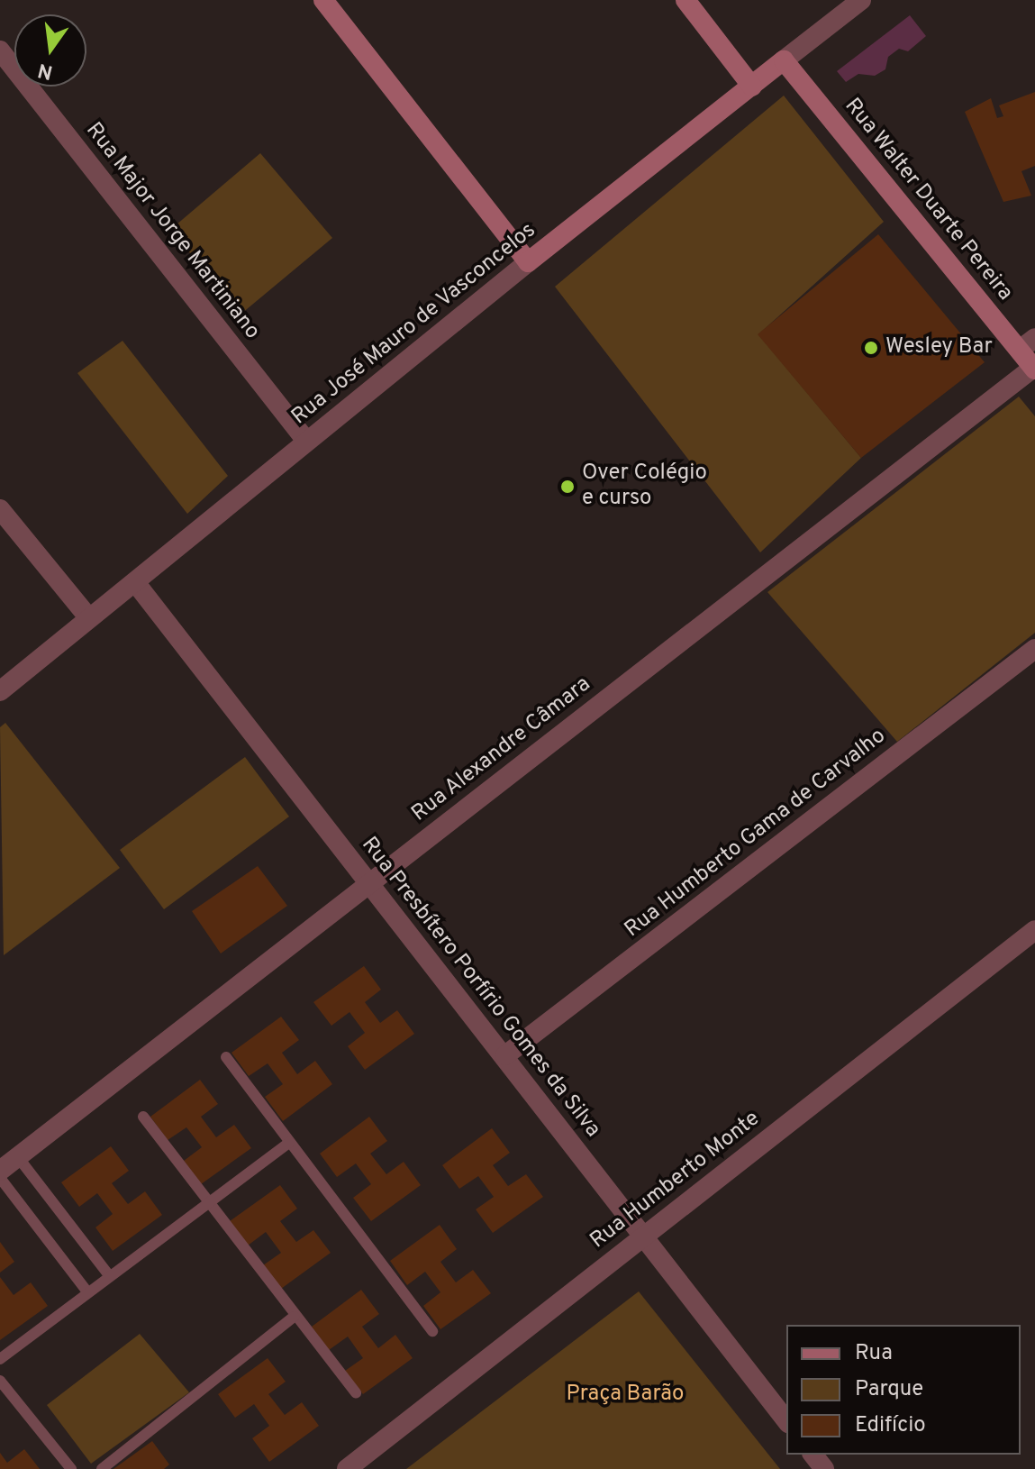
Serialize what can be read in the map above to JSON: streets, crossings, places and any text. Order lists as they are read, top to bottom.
{
  "streets": {
    "main road": ["Rua Walter Duarte Pereira", "Rua José Mauro de Vasconcelos"],
    "street": [
      "Rua Major Jorge Martiniano",
      "Rua Alexandre Câmara",
      "Rua Humberto Gama de Carvalho",
      "Rua Presbítero Porfírio Gomes da Silva",
      "Rua Humberto Monte"
    ]
  },
  "crossings": [
    ["Rua Walter Duarte Pereira", "Rua José Mauro de Vasconcelos"],
    ["Rua Walter Duarte Pereira", "Rua Alexandre Câmara"],
    ["Rua Major Jorge Martiniano", "Rua José Mauro de Vasconcelos"],
    ["Rua José Mauro de Vasconcelos", "Rua Presbítero Porfírio Gomes da Silva"],
    ["Rua Alexandre Câmara", "Rua Presbítero Porfírio Gomes da Silva"],
    ["Rua Humberto Gama de Carvalho", "Rua Presbítero Porfírio Gomes da Silva"],
    ["Rua Presbítero Porfírio Gomes da Silva", "Rua Humberto Monte"]
  ],
  "parks": ["Praça Barão"],
  "places": ["Wesley Bar", "Over Colégio e curso"],
  "legend": ["Rua", "Parque", "Edifício"],
  "north": "bottom"
}
